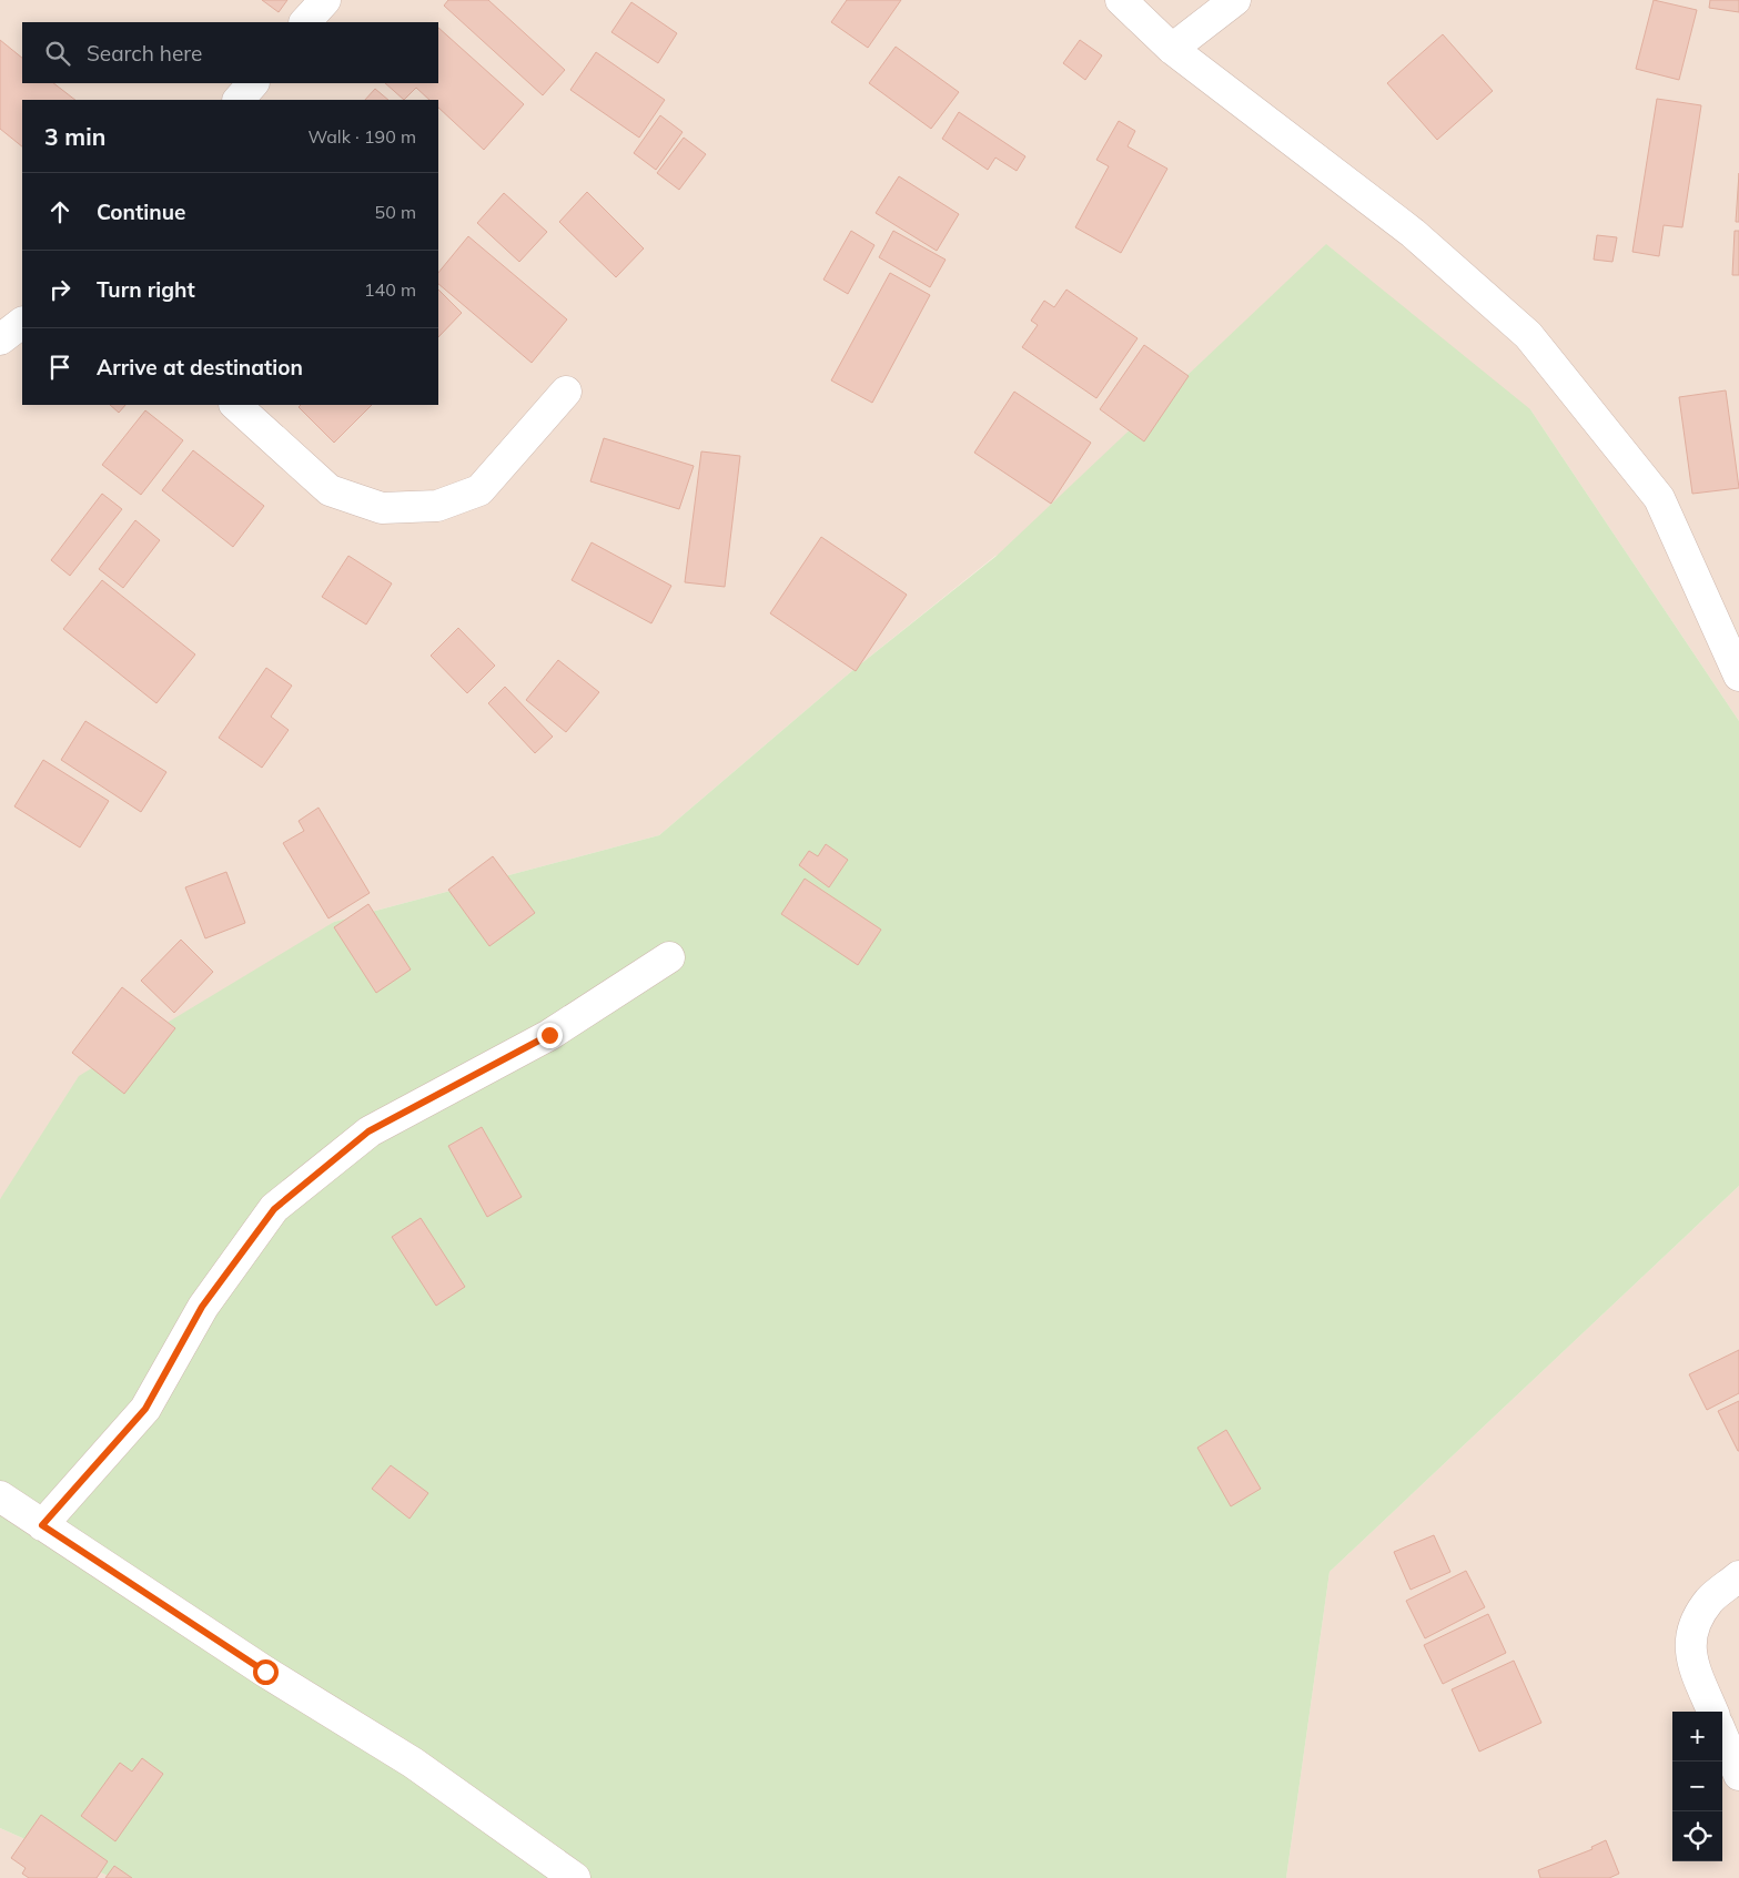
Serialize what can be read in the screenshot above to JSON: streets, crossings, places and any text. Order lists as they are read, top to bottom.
{
  "page": {
    "search": "Search here",
    "heading": ["3 min", "Walk · 190 m"],
    "list": [
      ["Continue", "50 m"],
      ["Turn right", "140 m"],
      "Arrive at destination"
    ],
    "map_buttons": ["+", "−"]
  }
}
